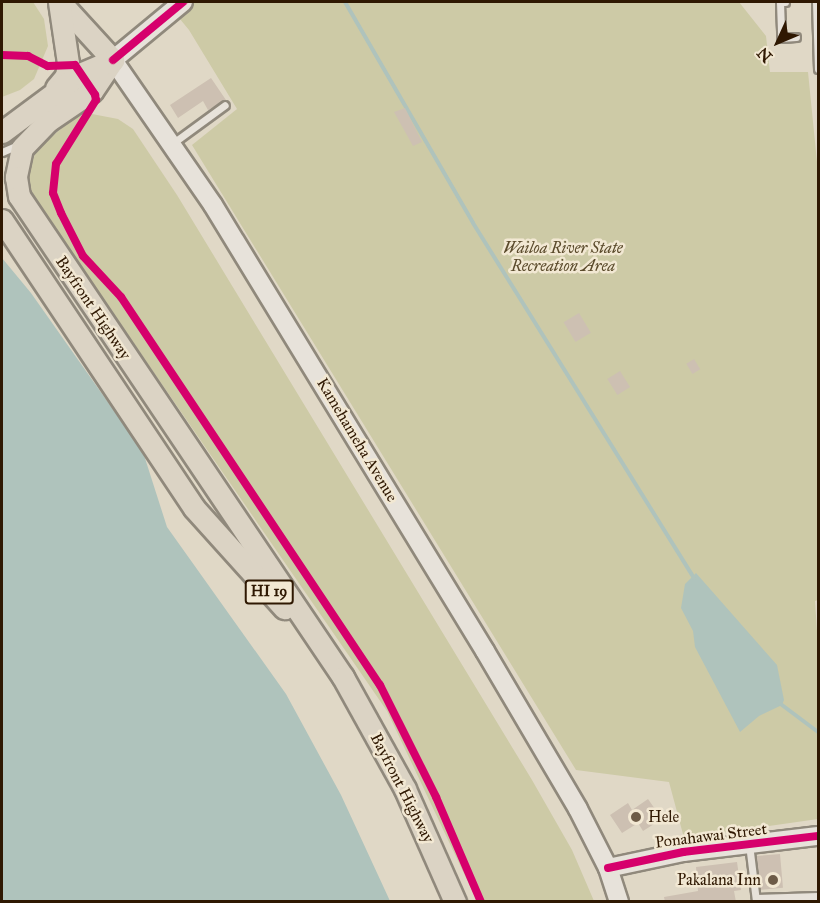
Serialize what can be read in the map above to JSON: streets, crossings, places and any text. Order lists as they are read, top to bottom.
{
  "streets": {
    "main road": [
      "Bayfront Highway",
      "Kamehameha Avenue",
      "HI 19",
      "Ponahawai Street"
    ]
  },
  "crossings": [
    ["Kamehameha Avenue", "Ponahawai Street"]
  ],
  "parks": ["Wailoa River State Recreation Area"],
  "places": ["Hele", "Pakalana Inn"],
  "north": "bottom left"
}
